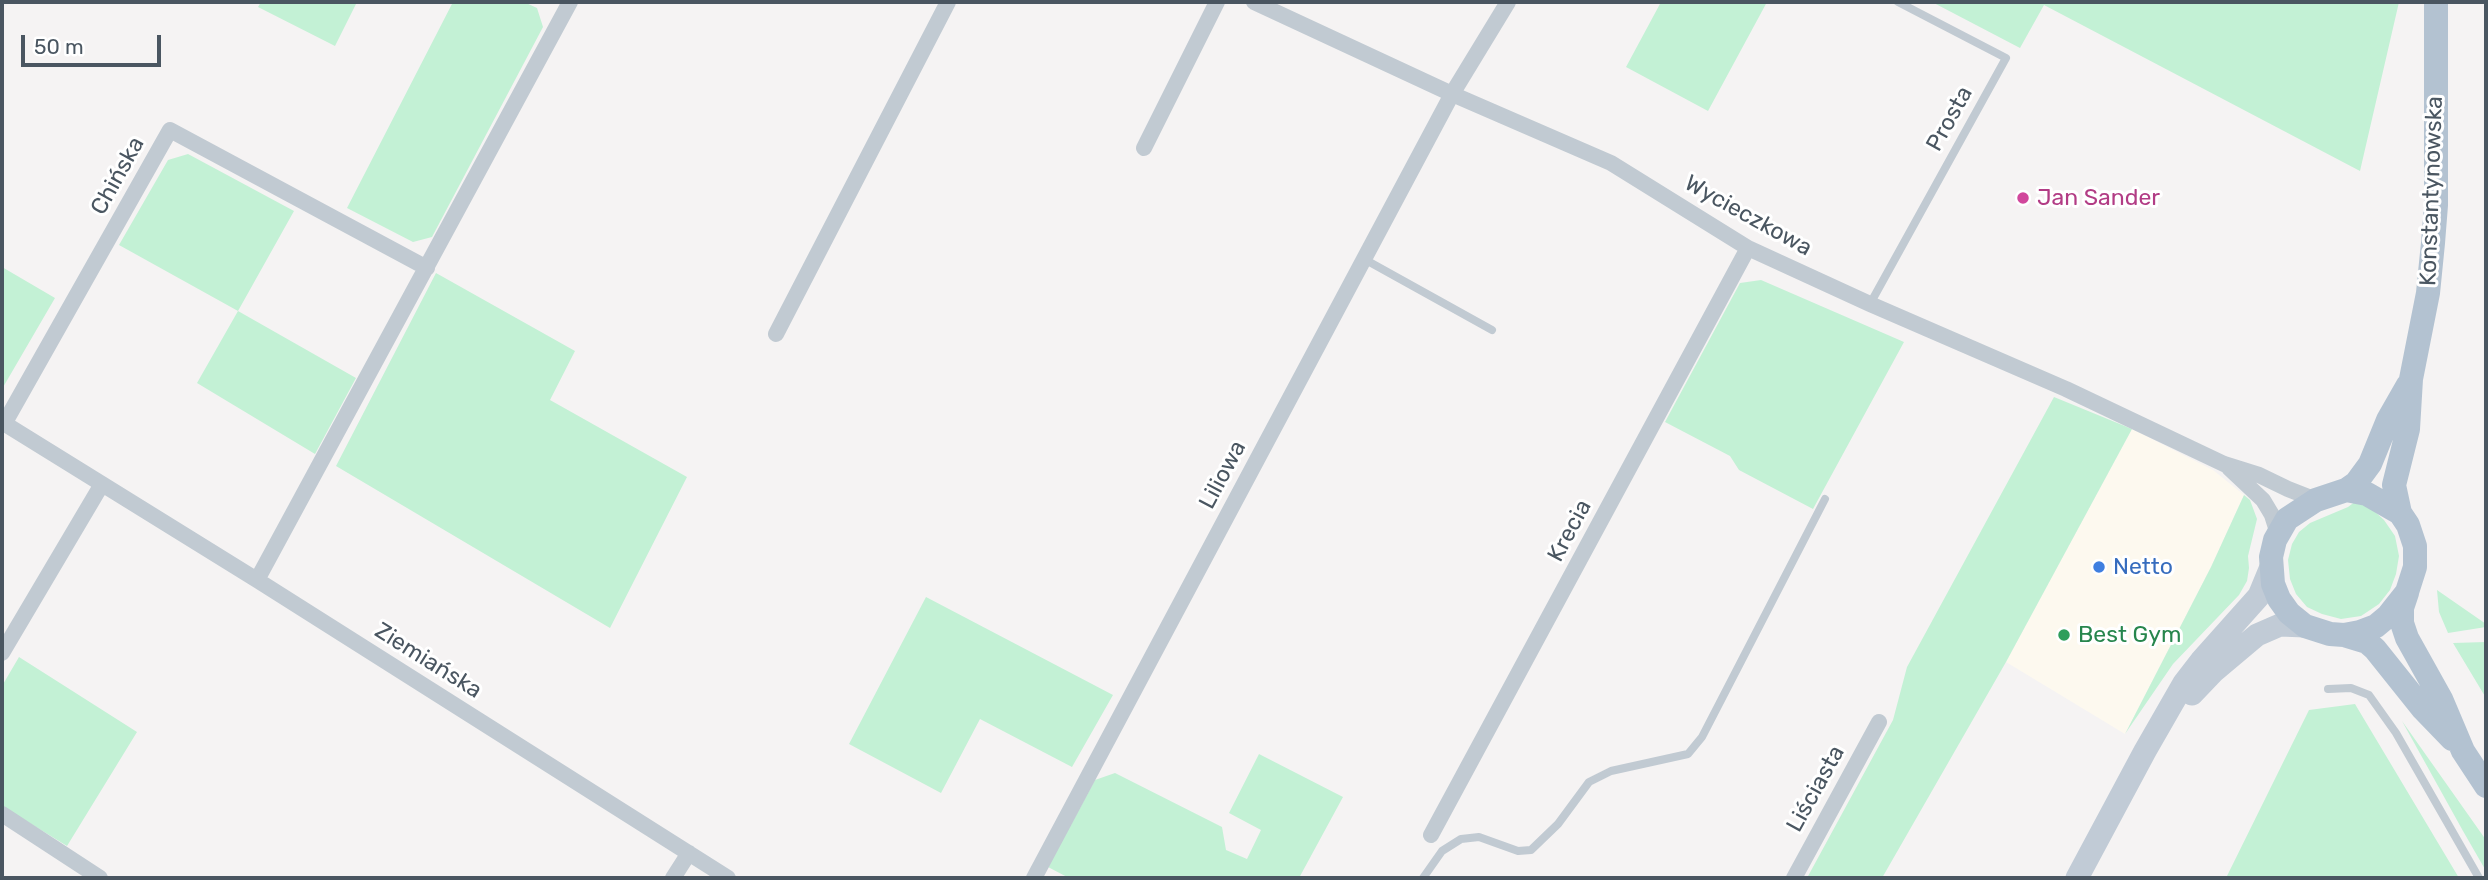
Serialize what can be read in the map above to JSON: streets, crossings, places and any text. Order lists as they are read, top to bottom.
{
  "streets": {
    "main road": ["Konstantynowska"],
    "street": [
      "Chińska",
      "Wycieczkowa",
      "Liliowa",
      "Krecia",
      "Ziemiańska",
      "Liściasta"
    ],
    "lane": ["Prosta"]
  },
  "crossings": [
    ["Prosta", "Wycieczkowa"],
    ["Chińska", "Ziemiańska"],
    ["Konstantynowska", "Wycieczkowa"],
    ["Wycieczkowa", "Liliowa"],
    ["Wycieczkowa", "Krecia"]
  ],
  "places": ["Jan Sander", "Netto", "Best Gym"],
  "scale_bar": "50 m"
}
